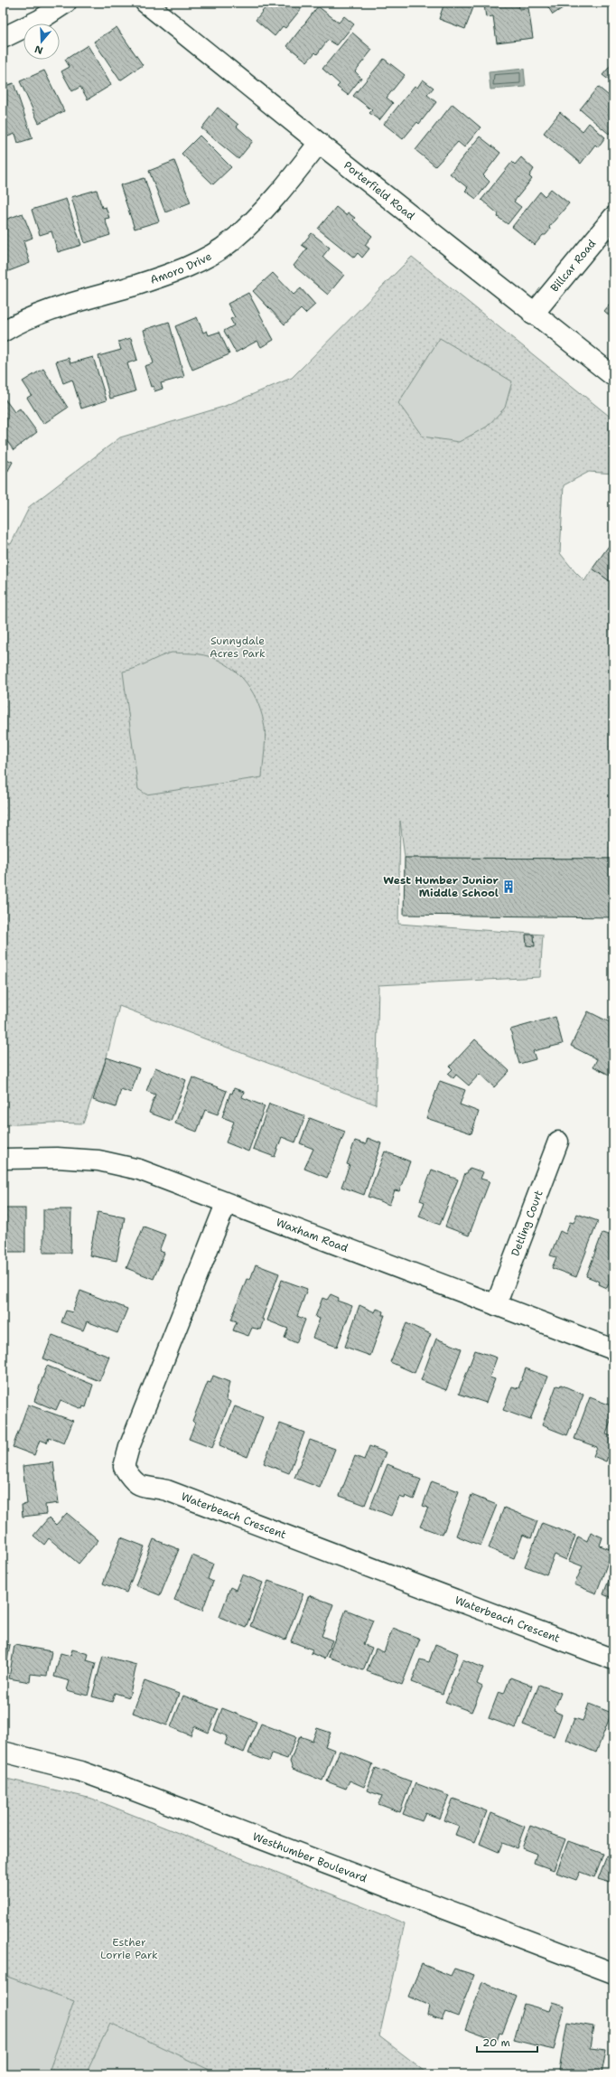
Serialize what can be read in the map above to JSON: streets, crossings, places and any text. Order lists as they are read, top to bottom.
{
  "streets": {
    "street": [
      "Porterfield Road",
      "Billcar Road",
      "Amoro Drive",
      "Detling Court",
      "Waxham Road",
      "Waterbeach Crescent",
      "Westhumber Boulevard"
    ]
  },
  "crossings": [
    ["Porterfield Road", "Billcar Road"],
    ["Porterfield Road", "Amoro Drive"],
    ["Detling Court", "Waxham Road"],
    ["Waxham Road", "Waterbeach Crescent"]
  ],
  "parks": ["Sunnydale Acres Park", "Esther Lorrie Park"],
  "places": {
    "building": ["West Humber Junior Middle School"]
  },
  "scale_bar": "20 m",
  "north": "bottom"
}
